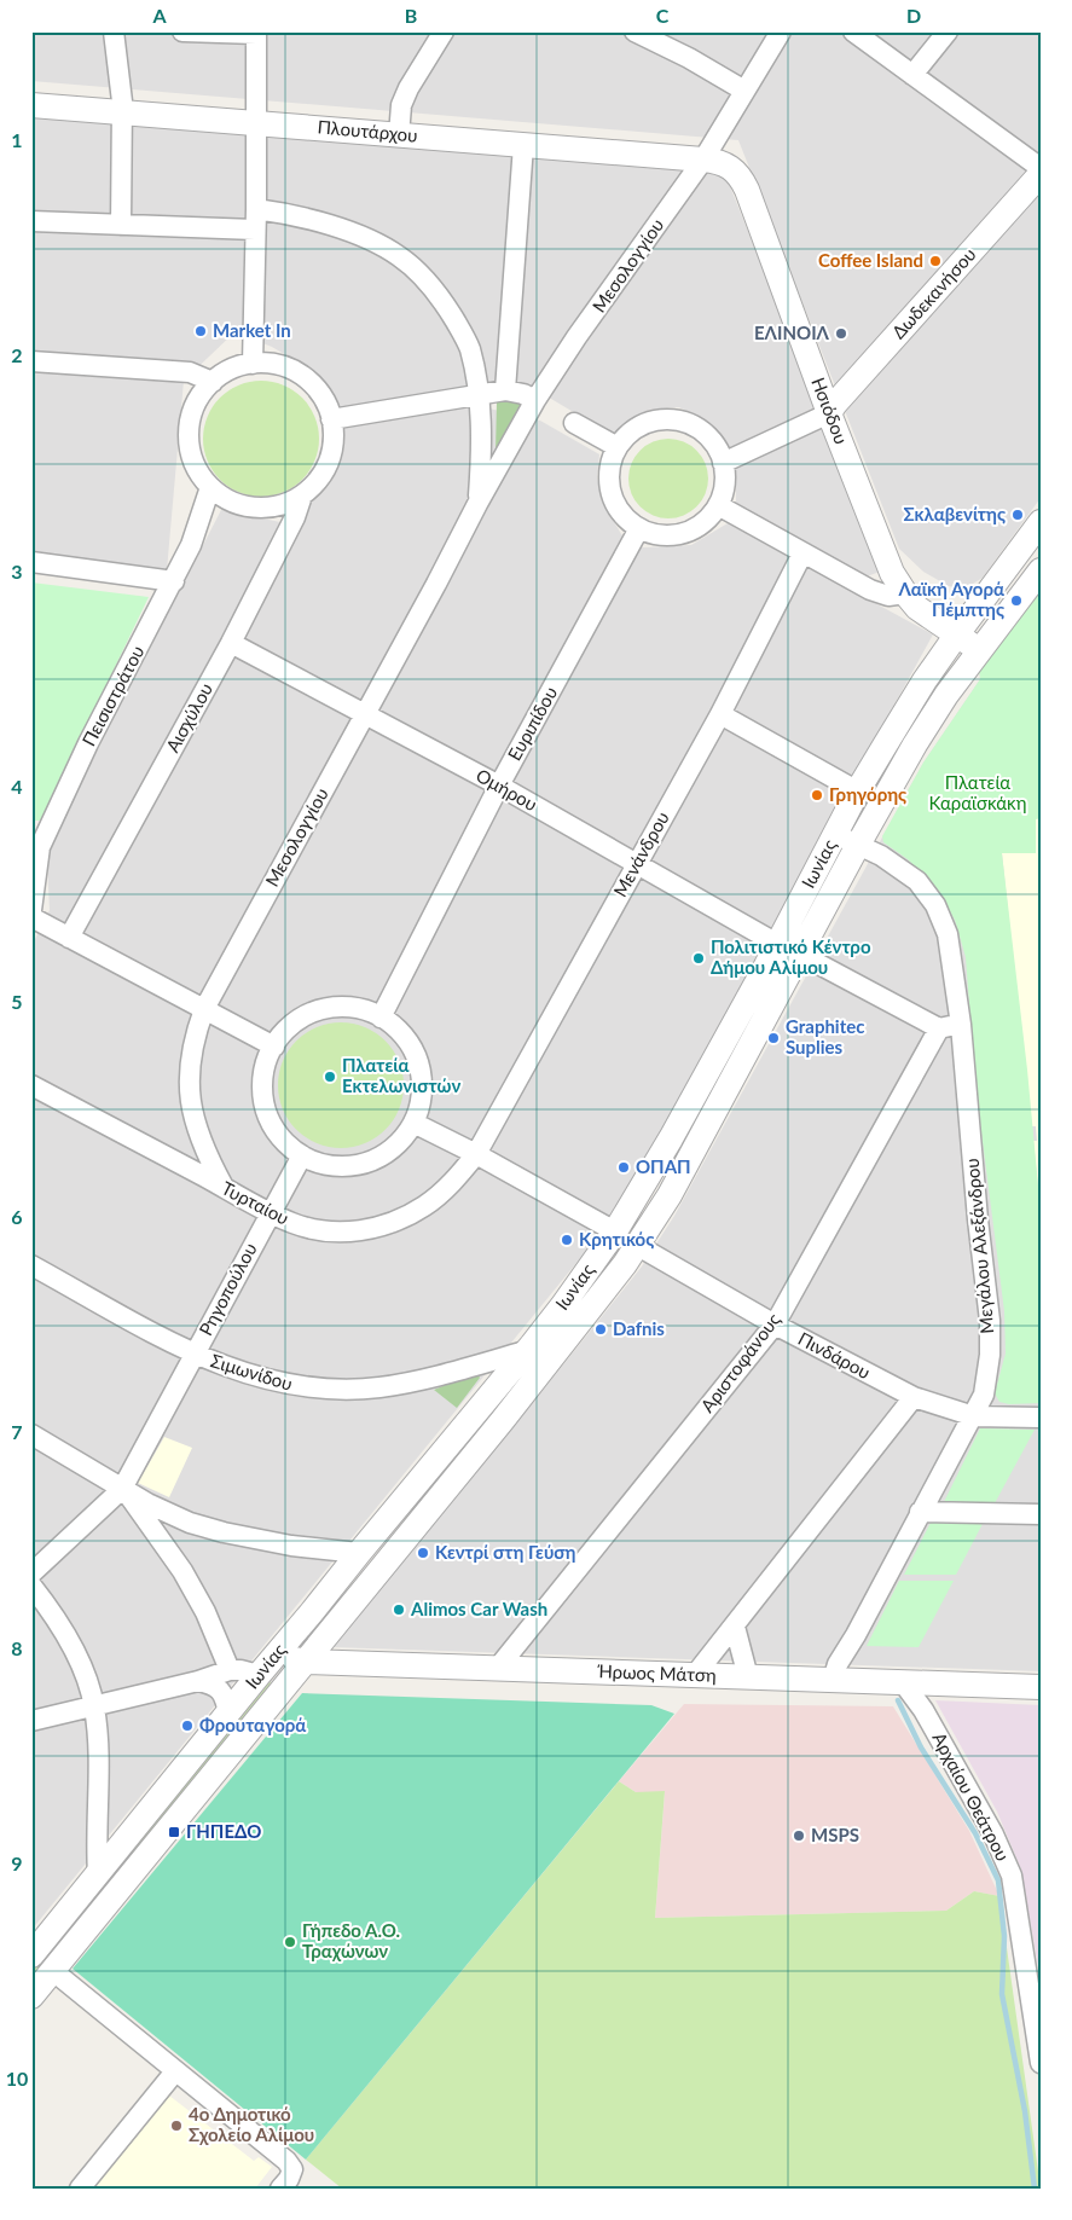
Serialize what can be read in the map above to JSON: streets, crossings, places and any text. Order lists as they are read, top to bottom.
{
  "streets": {
    "street": [
      "Πλουτάρχου",
      "Μεσολογγίου",
      "Δωδεκανήσου",
      "Ησιόδου",
      "Πεισιστράτου",
      "Αισχύλου",
      "Ευριπίδου",
      "Ομήρου",
      "Μενάνδρου",
      "Ιωνίας",
      "Τυρταίου",
      "Μεγάλου Αλεξάνδρου",
      "Ρηγοπούλου",
      "Πινδάρου",
      "Αριστοφάνους",
      "Σιμωνίδου",
      "Ήρωος Μάτση",
      "Αρχαίου Θεάτρου"
    ]
  },
  "crossings": [
    ["Πλουτάρχου", "Μεσολογγίου"],
    ["Πλουτάρχου", "Ησιόδου"],
    ["Μεσολογγίου", "Ησιόδου"],
    ["Μεσολογγίου", "Ομήρου"],
    ["Μεσολογγίου", "Τυρταίου"],
    ["Δωδεκανήσου", "Ησιόδου"],
    ["Ησιόδου", "Ιωνίας"],
    ["Πεισιστράτου", "Αισχύλου"],
    ["Αισχύλου", "Ομήρου"],
    ["Ευριπίδου", "Ομήρου"],
    ["Ευριπίδου", "Ρηγοπούλου"],
    ["Ομήρου", "Μενάνδρου"],
    ["Ομήρου", "Ιωνίας"],
    ["Μενάνδρου", "Τυρταίου"],
    ["Ιωνίας", "Μεγάλου Αλεξάνδρου"],
    ["Ιωνίας", "Πινδάρου"],
    ["Ιωνίας", "Σιμωνίδου"],
    ["Ιωνίας", "Ήρωος Μάτση"],
    ["Τυρταίου", "Ρηγοπούλου"],
    ["Μεγάλου Αλεξάνδρου", "Πινδάρου"],
    ["Μεγάλου Αλεξάνδρου", "Ήρωος Μάτση"],
    ["Ρηγοπούλου", "Σιμωνίδου"],
    ["Πινδάρου", "Αριστοφάνους"],
    ["Αριστοφάνους", "Ήρωος Μάτση"],
    ["Ήρωος Μάτση", "Αρχαίου Θεάτρου"]
  ],
  "parks": ["Πλατεία Καραϊσκάκη"],
  "places": {
    "other": [
      "Coffee Island",
      "Market In",
      "ΕΛΙΝΟΙΛ",
      "Σκλαβενίτης",
      "Λαϊκή Αγορά Πέμπτης",
      "Γρηγόρης",
      "Πολιτιστικό Κέντρο Δήμου Αλίμου",
      "Graphitec Suplies",
      "Πλατεία Εκτελωνιστών",
      "ΟΠΑΠ",
      "Κρητικός",
      "Dafnis",
      "Κεντρί στη Γεύση",
      "Alimos Car Wash",
      "Φρουταγορά",
      "MSPS",
      "Γήπεδο Α.Ο. Τραχώνων",
      "4ο Δημοτικό Σχολείο Αλίμου"
    ],
    "transit": ["ΓΗΠΕΔΟ"]
  },
  "grid": {
    "columns": [
      "A",
      "B",
      "C",
      "D"
    ],
    "rows": [
      "1",
      "2",
      "3",
      "4",
      "5",
      "6",
      "7",
      "8",
      "9",
      "10"
    ]
  }
}
